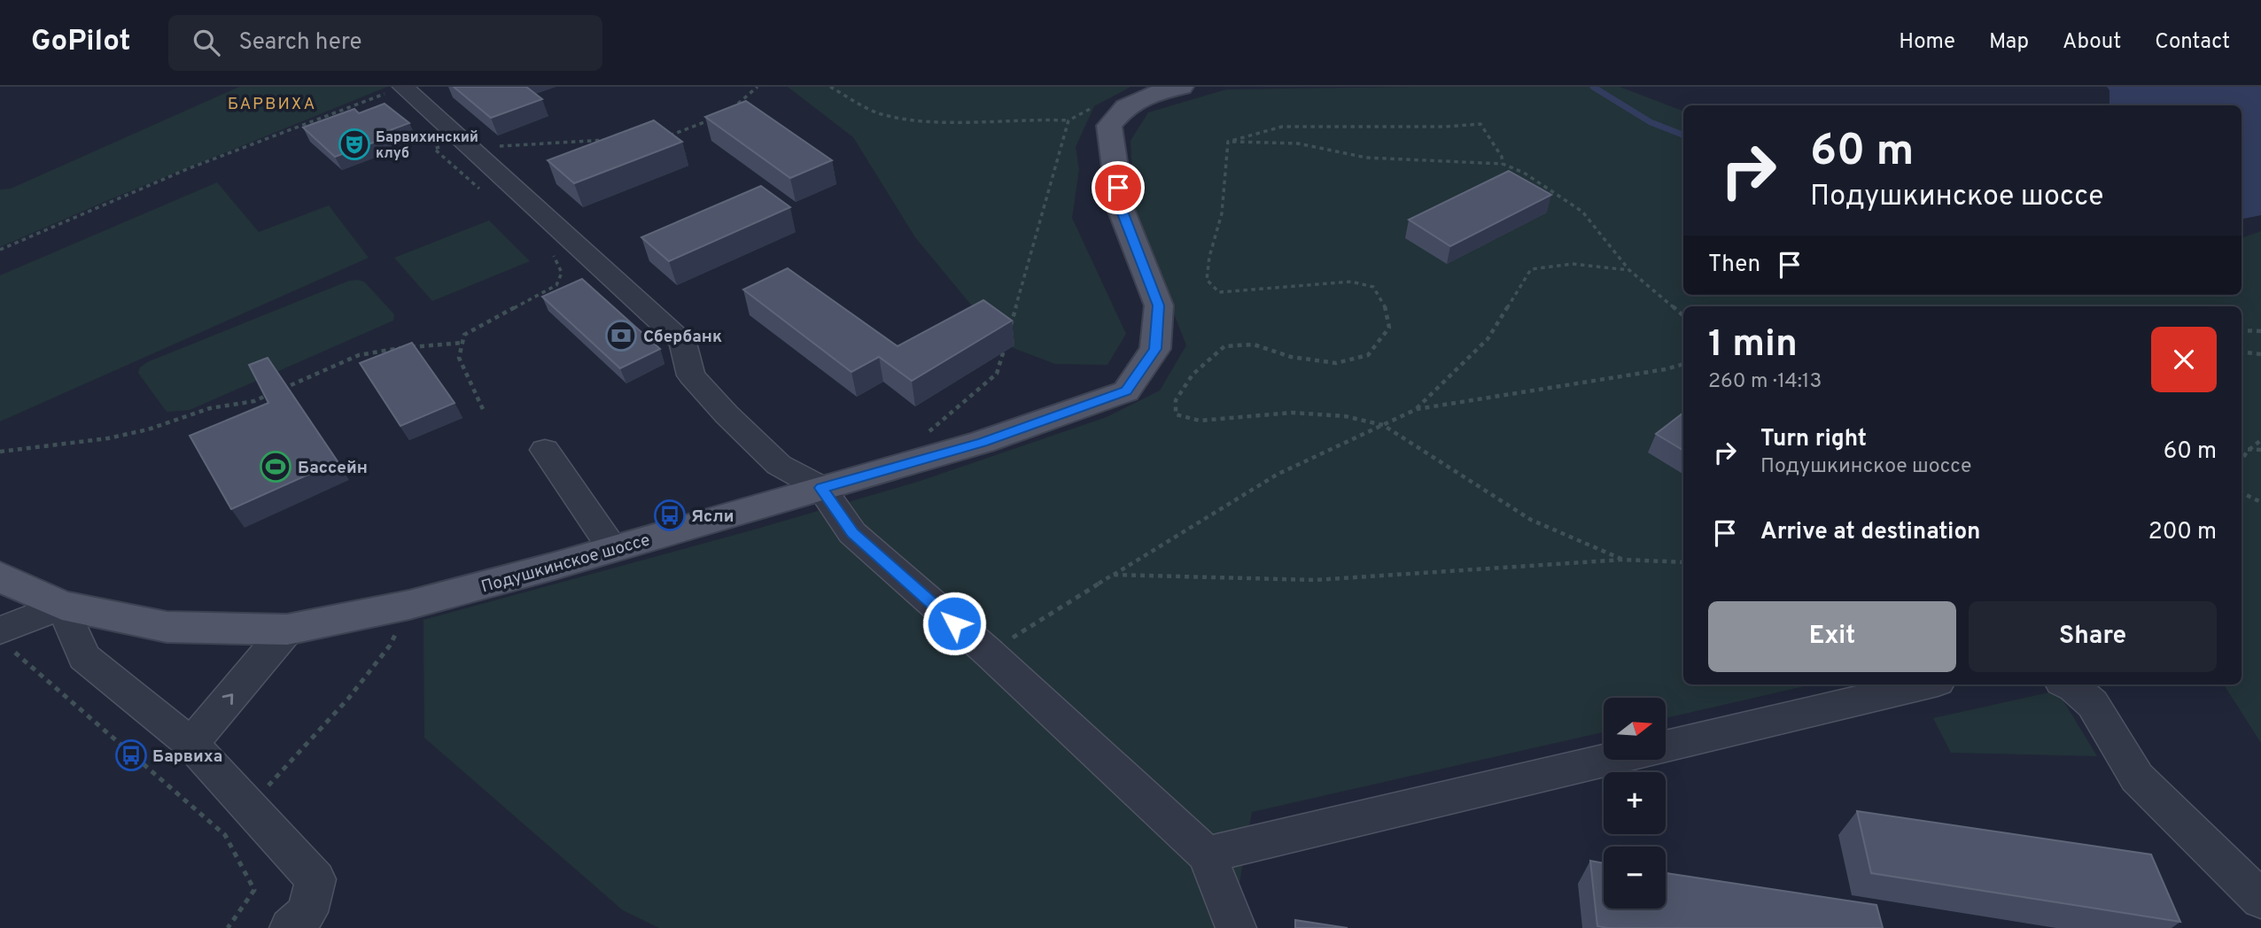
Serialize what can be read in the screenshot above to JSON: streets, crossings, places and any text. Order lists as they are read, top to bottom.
{
  "streets": {
    "main road": ["Подушкинское шоссе"]
  },
  "districts": ["БАРВИХА"],
  "places": {
    "theatre": ["Барвихинский клуб"],
    "bank": ["Сбербанк"],
    "sports": ["Бассейн"],
    "bus stop": ["Ясли", "Барвиха"]
  },
  "north": "right",
  "page": {
    "header": "GoPilot",
    "search": "Search here",
    "nav": [
      "Home",
      "Map",
      "About",
      "Contact"
    ],
    "turn": ["60 m", "Подушкинское шоссе"],
    "then": "Then",
    "heading": ["1 min", "260 m · 14:13"],
    "list": [
      {
        "name": "Turn right",
        "note": "Подушкинское шоссе",
        "value": "60 m"
      },
      {
        "name": "Arrive at destination",
        "value": "200 m"
      }
    ],
    "buttons": ["Exit", "Share"],
    "map_buttons": ["+", "−"]
  }
}
